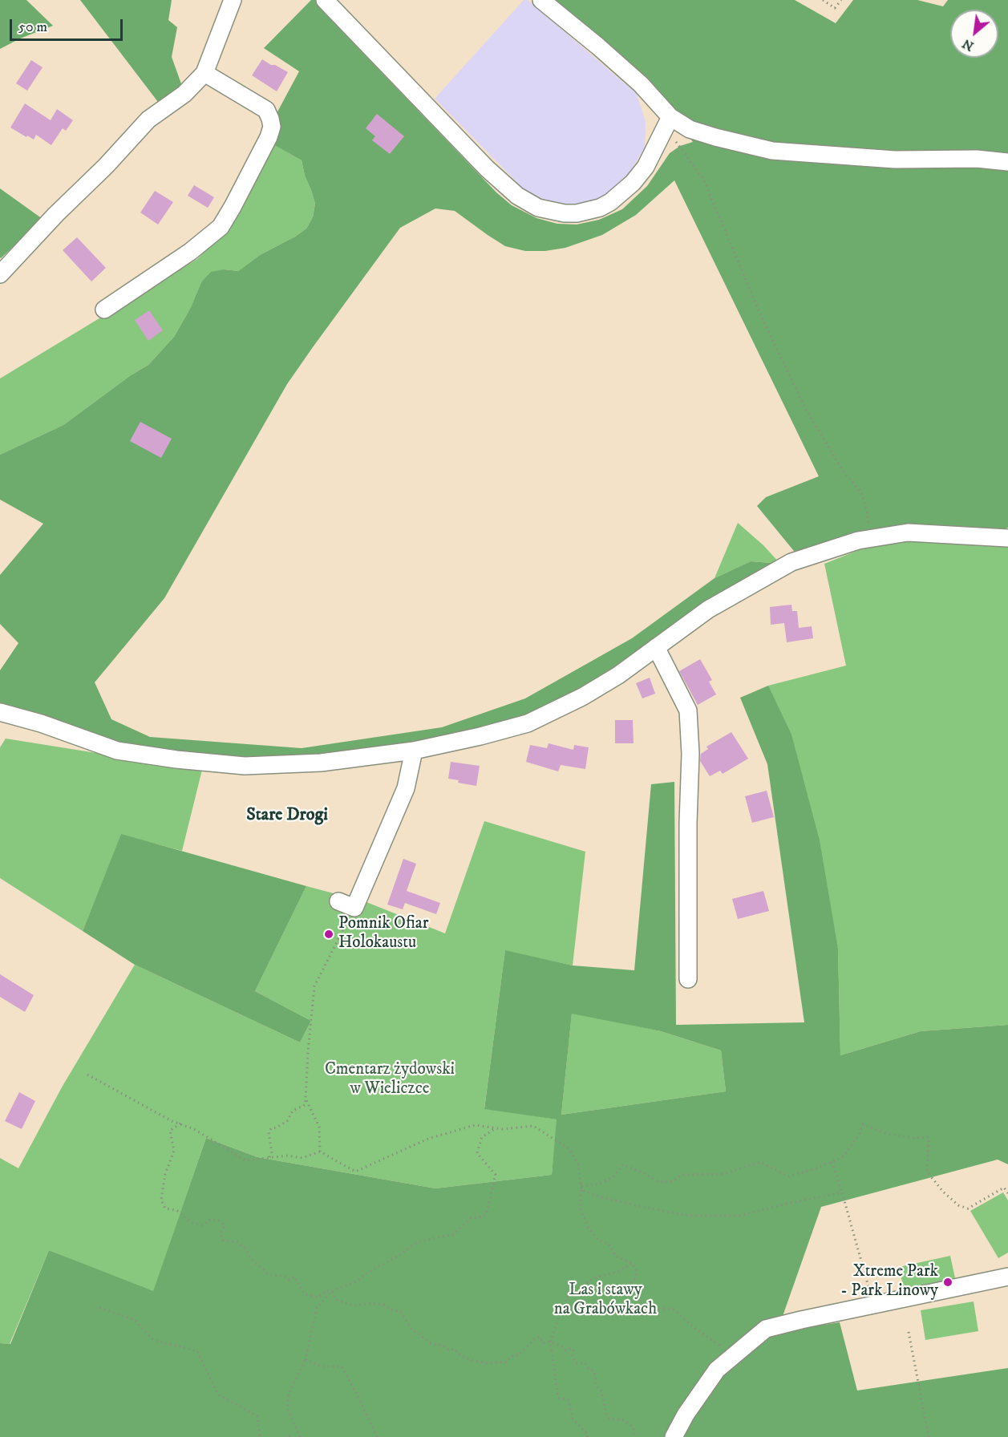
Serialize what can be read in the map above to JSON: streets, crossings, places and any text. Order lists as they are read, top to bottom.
{
  "districts": ["Stare Drogi"],
  "parks": ["Cmentarz żydowski w Wieliczce", "Las i stawy na Grabówkach"],
  "places": ["Pomnik Ofiar Holokaustu", "Xtreme Park - Park Linowy"],
  "scale_bar": "50 m",
  "north": "bottom left"
}
